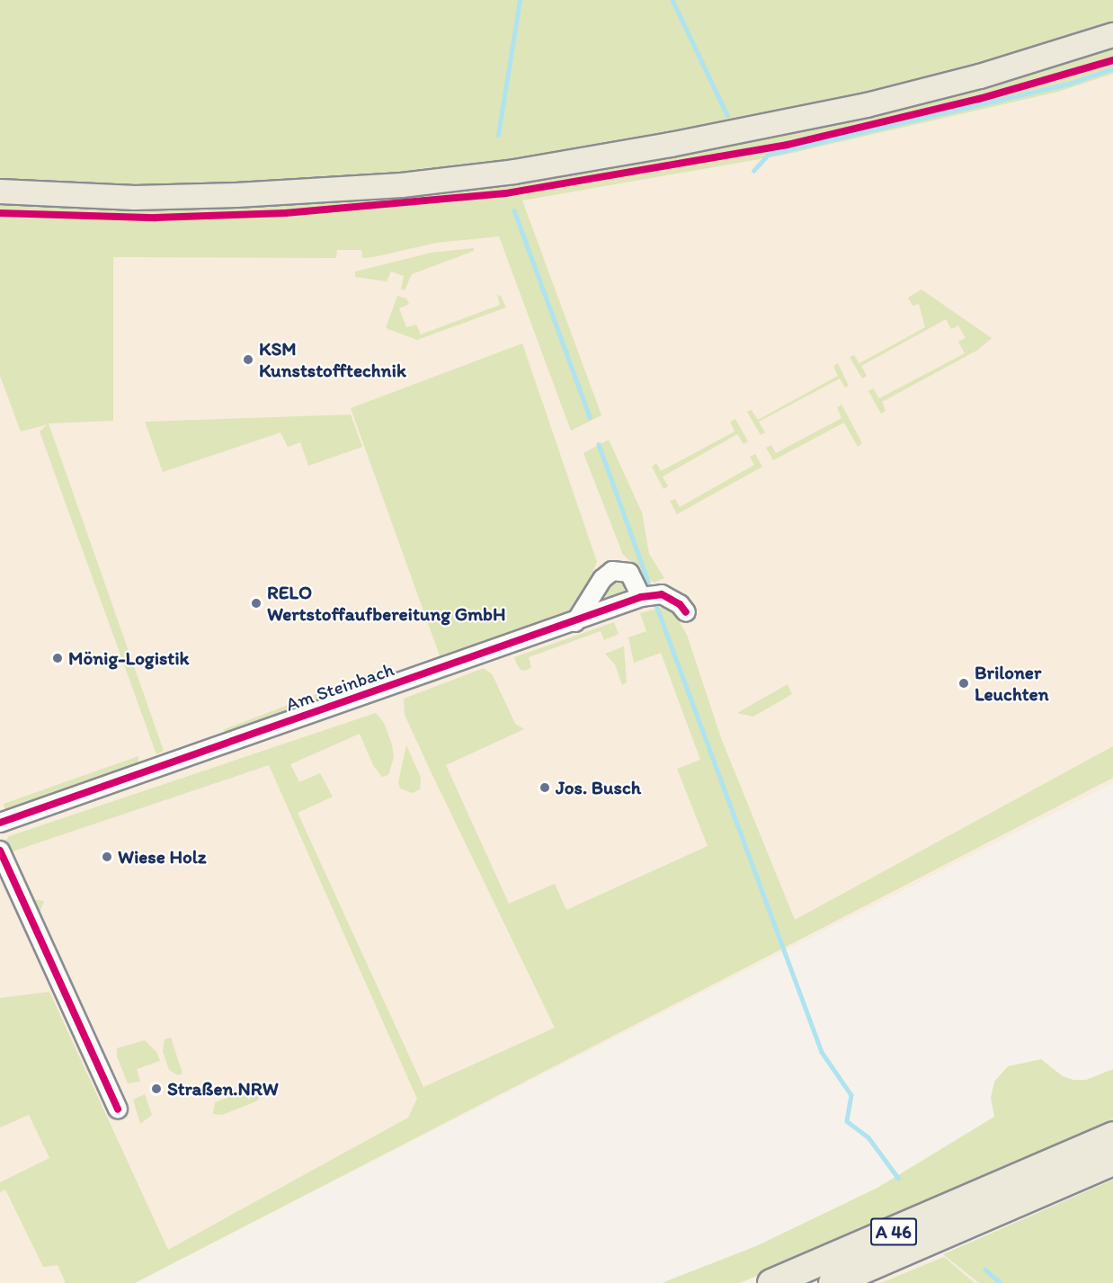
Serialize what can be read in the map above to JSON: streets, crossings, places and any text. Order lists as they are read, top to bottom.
{
  "streets": {
    "highway": ["A 46"],
    "street": ["Am Steinbach"]
  },
  "places": [
    "KSM Kunststofftechnik",
    "RELO Wertstoffaufbereitung GmbH",
    "Mönig-Logistik",
    "Briloner Leuchten",
    "Jos. Busch",
    "Wiese Holz",
    "Straßen.NRW"
  ]
}
